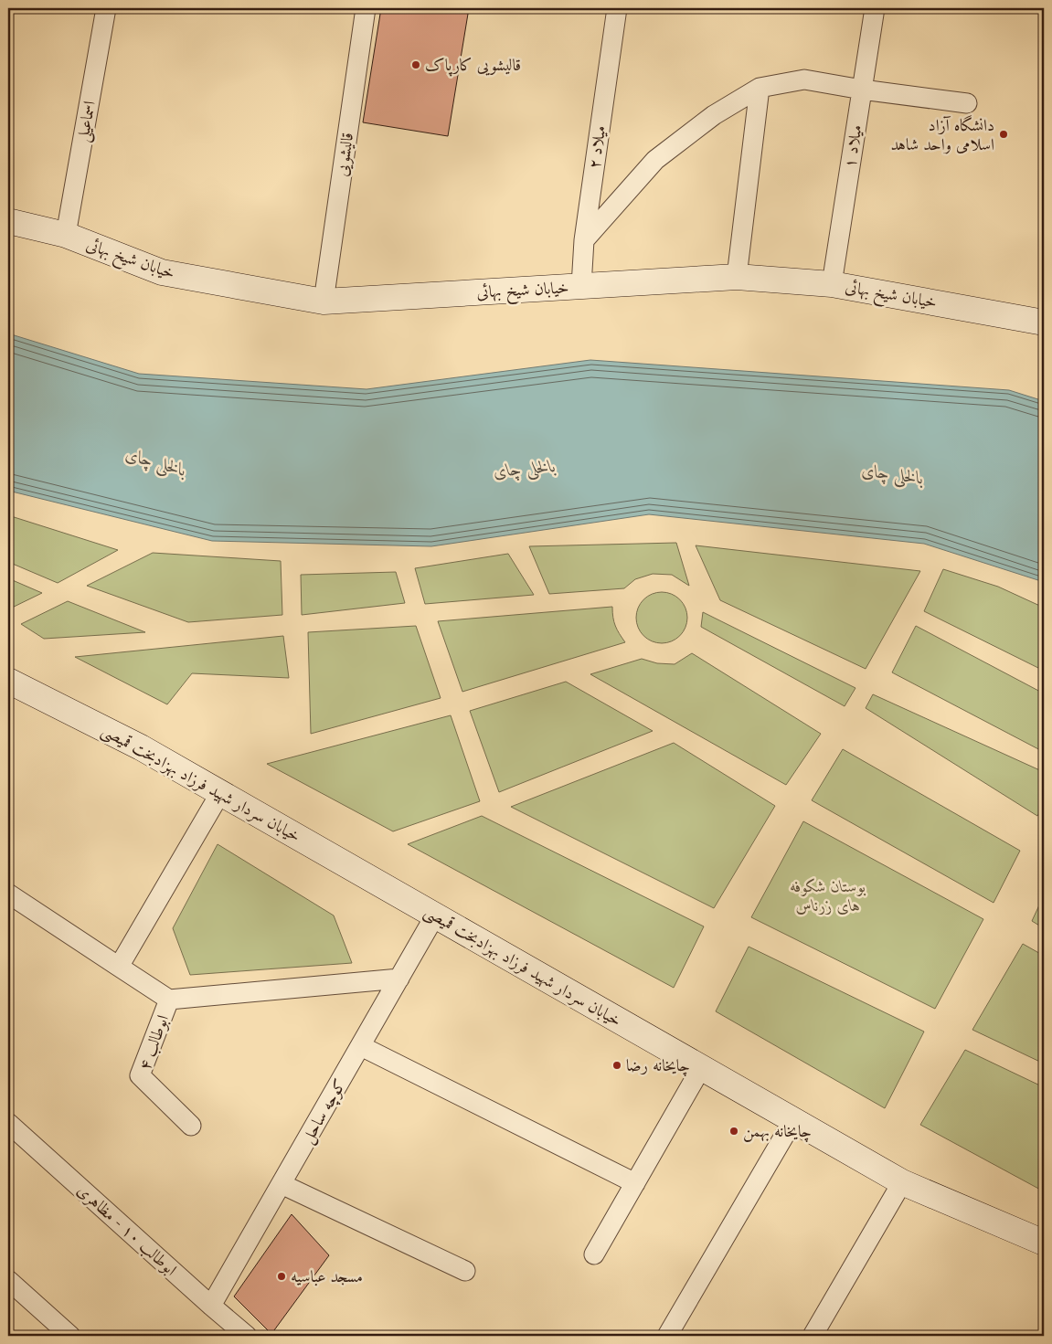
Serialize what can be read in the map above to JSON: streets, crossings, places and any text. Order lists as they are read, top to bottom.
{
  "streets": {
    "main road": ["خیابان شیخ بهائی", "خیابان سردار شهید فرزاد بهزاد‌بخت قمیصی"],
    "street": [
      "اسماعیلی",
      "میلاد ۱",
      "میلاد ۲",
      "قالیشویی",
      "ابوطالب ۴",
      "کوچه ساحل",
      "ابوطالب ۱۰ - مظاهری"
    ]
  },
  "crossings": [
    ["اسماعیلی", "خیابان شیخ بهائی"],
    ["میلاد ۱", "خیابان شیخ بهائی"],
    ["میلاد ۲", "خیابان شیخ بهائی"],
    ["قالیشویی", "خیابان شیخ بهائی"],
    ["خیابان سردار شهید فرزاد بهزاد‌بخت قمیصی", "کوچه ساحل"],
    ["کوچه ساحل", "ابوطالب ۱۰ - مظاهری"]
  ],
  "water": ["بالخلی چای"],
  "parks": ["بوستان شکوفه های زرناس"],
  "places": [
    "قالیشویی کارپاک",
    "دانشگاه آزاد اسلامی واحد شاهد",
    "چایخانه رضا",
    "چایخانه بهمن",
    "مسجد عباسیه"
  ]
}
